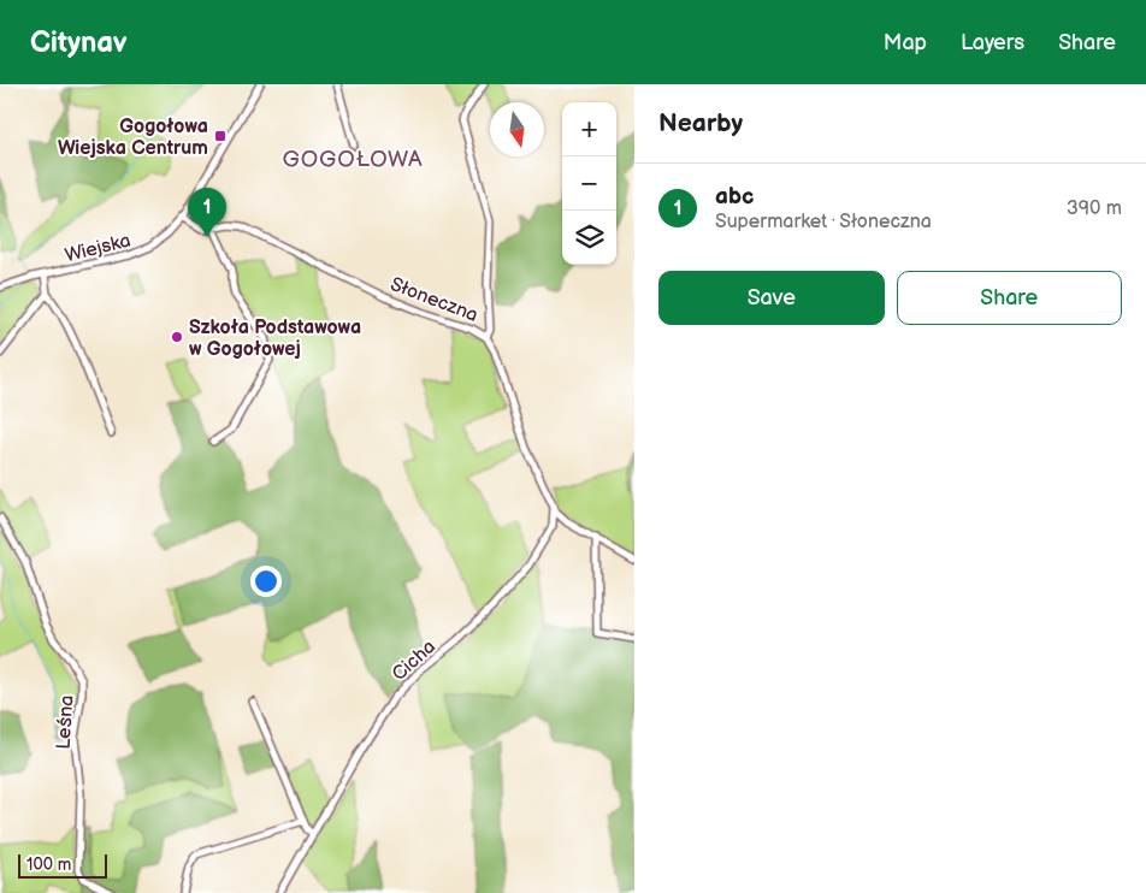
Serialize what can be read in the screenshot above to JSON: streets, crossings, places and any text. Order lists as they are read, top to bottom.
{
  "streets": {
    "street": [
      "Wiejska",
      "Słoneczna",
      "Cicha",
      "Leśna"
    ]
  },
  "crossings": [
    ["Wiejska", "Słoneczna"],
    ["Słoneczna", "Cicha"]
  ],
  "districts": ["GOGOŁOWA"],
  "places": {
    "transit": ["Gogołowa Wiejska Centrum"],
    "other": ["Szkoła Podstawowa w Gogołowej"]
  },
  "scale_bar": "100 m",
  "north": "bottom",
  "page": {
    "header": "Citynav",
    "nav": ["Map", "Layers", "Share"],
    "heading": "Nearby",
    "map_buttons": ["+", "−"],
    "list": [
      {
        "mark": "1",
        "name": "abc",
        "note": "Supermarket · Słoneczna",
        "value": "390 m"
      }
    ],
    "pins": "1",
    "buttons": ["Save", "Share"],
    "scale": "100 m"
  }
}
